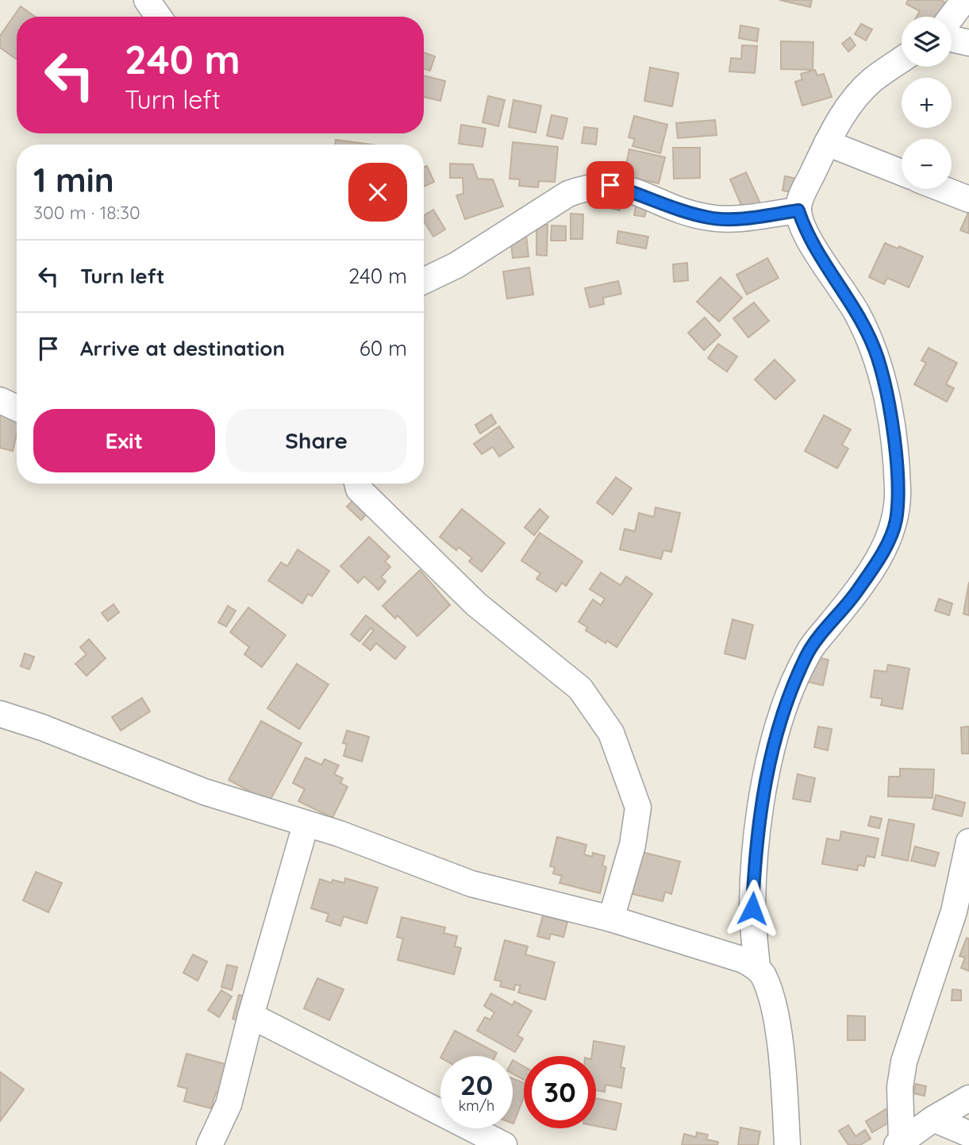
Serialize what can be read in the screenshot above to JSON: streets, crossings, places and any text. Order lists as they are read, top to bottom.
{
  "page": {
    "map_buttons": ["+", "−"],
    "turn": ["240 m", "Turn left"],
    "heading": ["1 min", "300 m · 18:30"],
    "list": [
      {
        "name": "Turn left",
        "value": "240 m"
      },
      {
        "name": "Arrive at destination",
        "value": "60 m"
      }
    ],
    "buttons": ["Exit", "Share"],
    "speed": "20 km/h",
    "limit": "30"
  }
}
